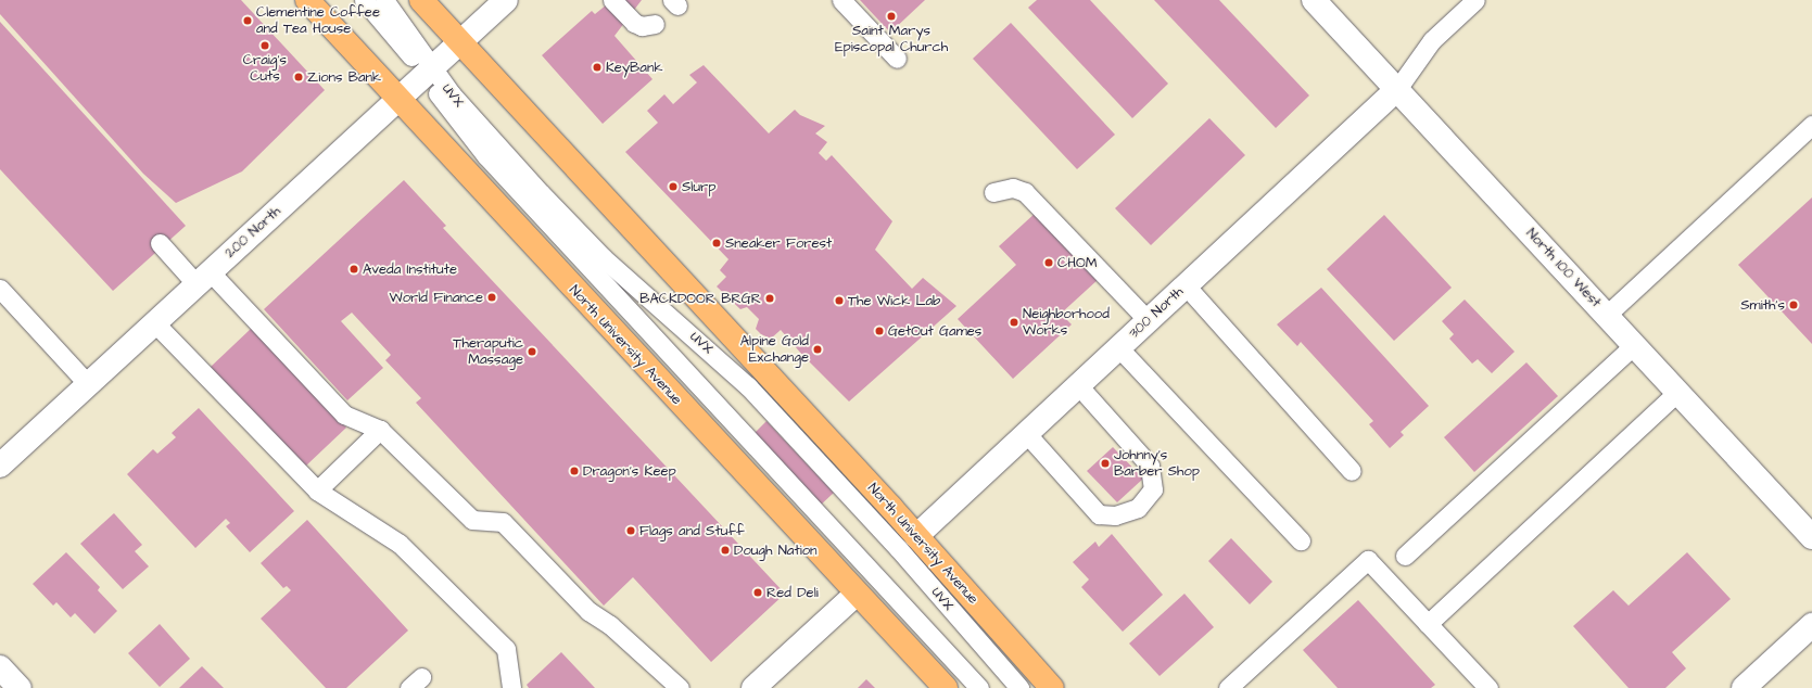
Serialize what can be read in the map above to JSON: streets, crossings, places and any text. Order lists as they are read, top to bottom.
{
  "streets": {
    "highway": ["North University Avenue"],
    "street": ["200 North", "North 100 West", "300 North"],
    "lane": ["UVX"]
  },
  "crossings": [
    ["UVX", "200 North"],
    ["200 North", "North University Avenue"],
    ["North 100 West", "300 North"],
    ["300 North", "North University Avenue"]
  ],
  "places": [
    "Saint Marys Episcopal Church",
    "Clementine Coffee and Tea House",
    "Craig's Cuts",
    "KeyBank",
    "Zions Bank",
    "Slurp",
    "Sneaker Forest",
    "CHOM",
    "Aveda Institute",
    "World Finance",
    "BACKDOOR BRGR",
    "The Wick Lab",
    "Smith's",
    "Neighborhood Works",
    "GetOut Games",
    "Alpine Gold Exchange",
    "Theraputic Massage",
    "Johnny's Barber Shop",
    "Dragon's Keep",
    "Flags and Stuff",
    "Dough Nation",
    "Red Deli"
  ]
}
